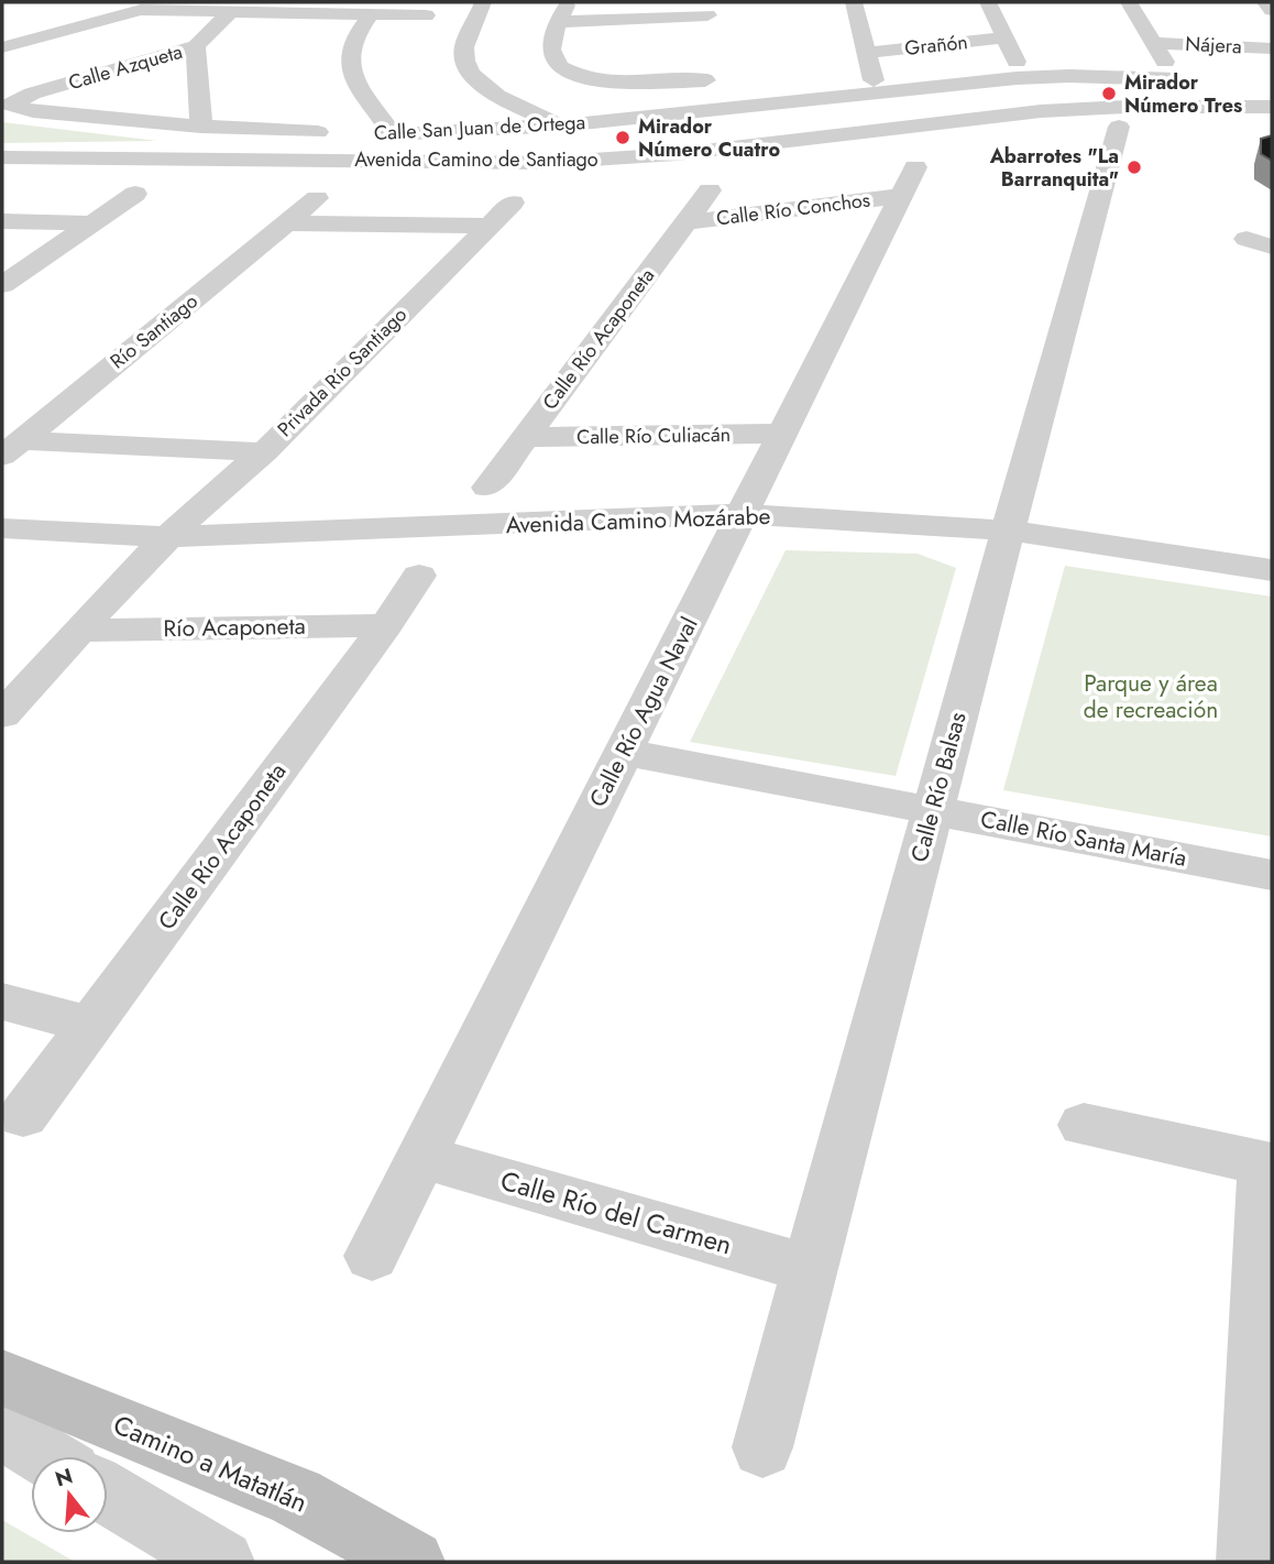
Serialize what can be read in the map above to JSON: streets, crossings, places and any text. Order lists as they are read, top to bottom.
{
  "streets": {
    "street": [
      "Grañón",
      "Nájera",
      "Calle Azqueta",
      "Calle San Juan de Ortega",
      "Avenida Camino de Santiago",
      "Calle Río Conchos",
      "Río Santiago",
      "Calle Río Acaponeta",
      "Privada Río Santiago",
      "Calle Río Culiacán",
      "Avenida Camino Mozárabe",
      "Río Acaponeta",
      "Calle Río Agua Naval",
      "Calle Río Balsas",
      "Calle Río Santa María",
      "Calle Río del Carmen",
      "Camino a Matatlán"
    ]
  },
  "crossings": [
    ["Calle Río Conchos", "Calle Río Acaponeta"],
    ["Calle Río Conchos", "Calle Río Agua Naval"],
    ["Río Santiago", "Privada Río Santiago"],
    ["Calle Río Acaponeta", "Calle Río Culiacán"],
    ["Calle Río Acaponeta", "Río Acaponeta"],
    ["Privada Río Santiago", "Avenida Camino Mozárabe"],
    ["Calle Río Culiacán", "Calle Río Agua Naval"],
    ["Avenida Camino Mozárabe", "Calle Río Agua Naval"],
    ["Avenida Camino Mozárabe", "Calle Río Balsas"],
    ["Calle Río Agua Naval", "Calle Río Santa María"],
    ["Calle Río Agua Naval", "Calle Río del Carmen"],
    ["Calle Río Balsas", "Calle Río Santa María"],
    ["Calle Río Balsas", "Calle Río del Carmen"]
  ],
  "parks": ["Parque y área de recreación"],
  "places": ["Mirador Número Tres", "Mirador Número Cuatro", "Abarrotes \"La Barranquita\""],
  "north": "top"
}
